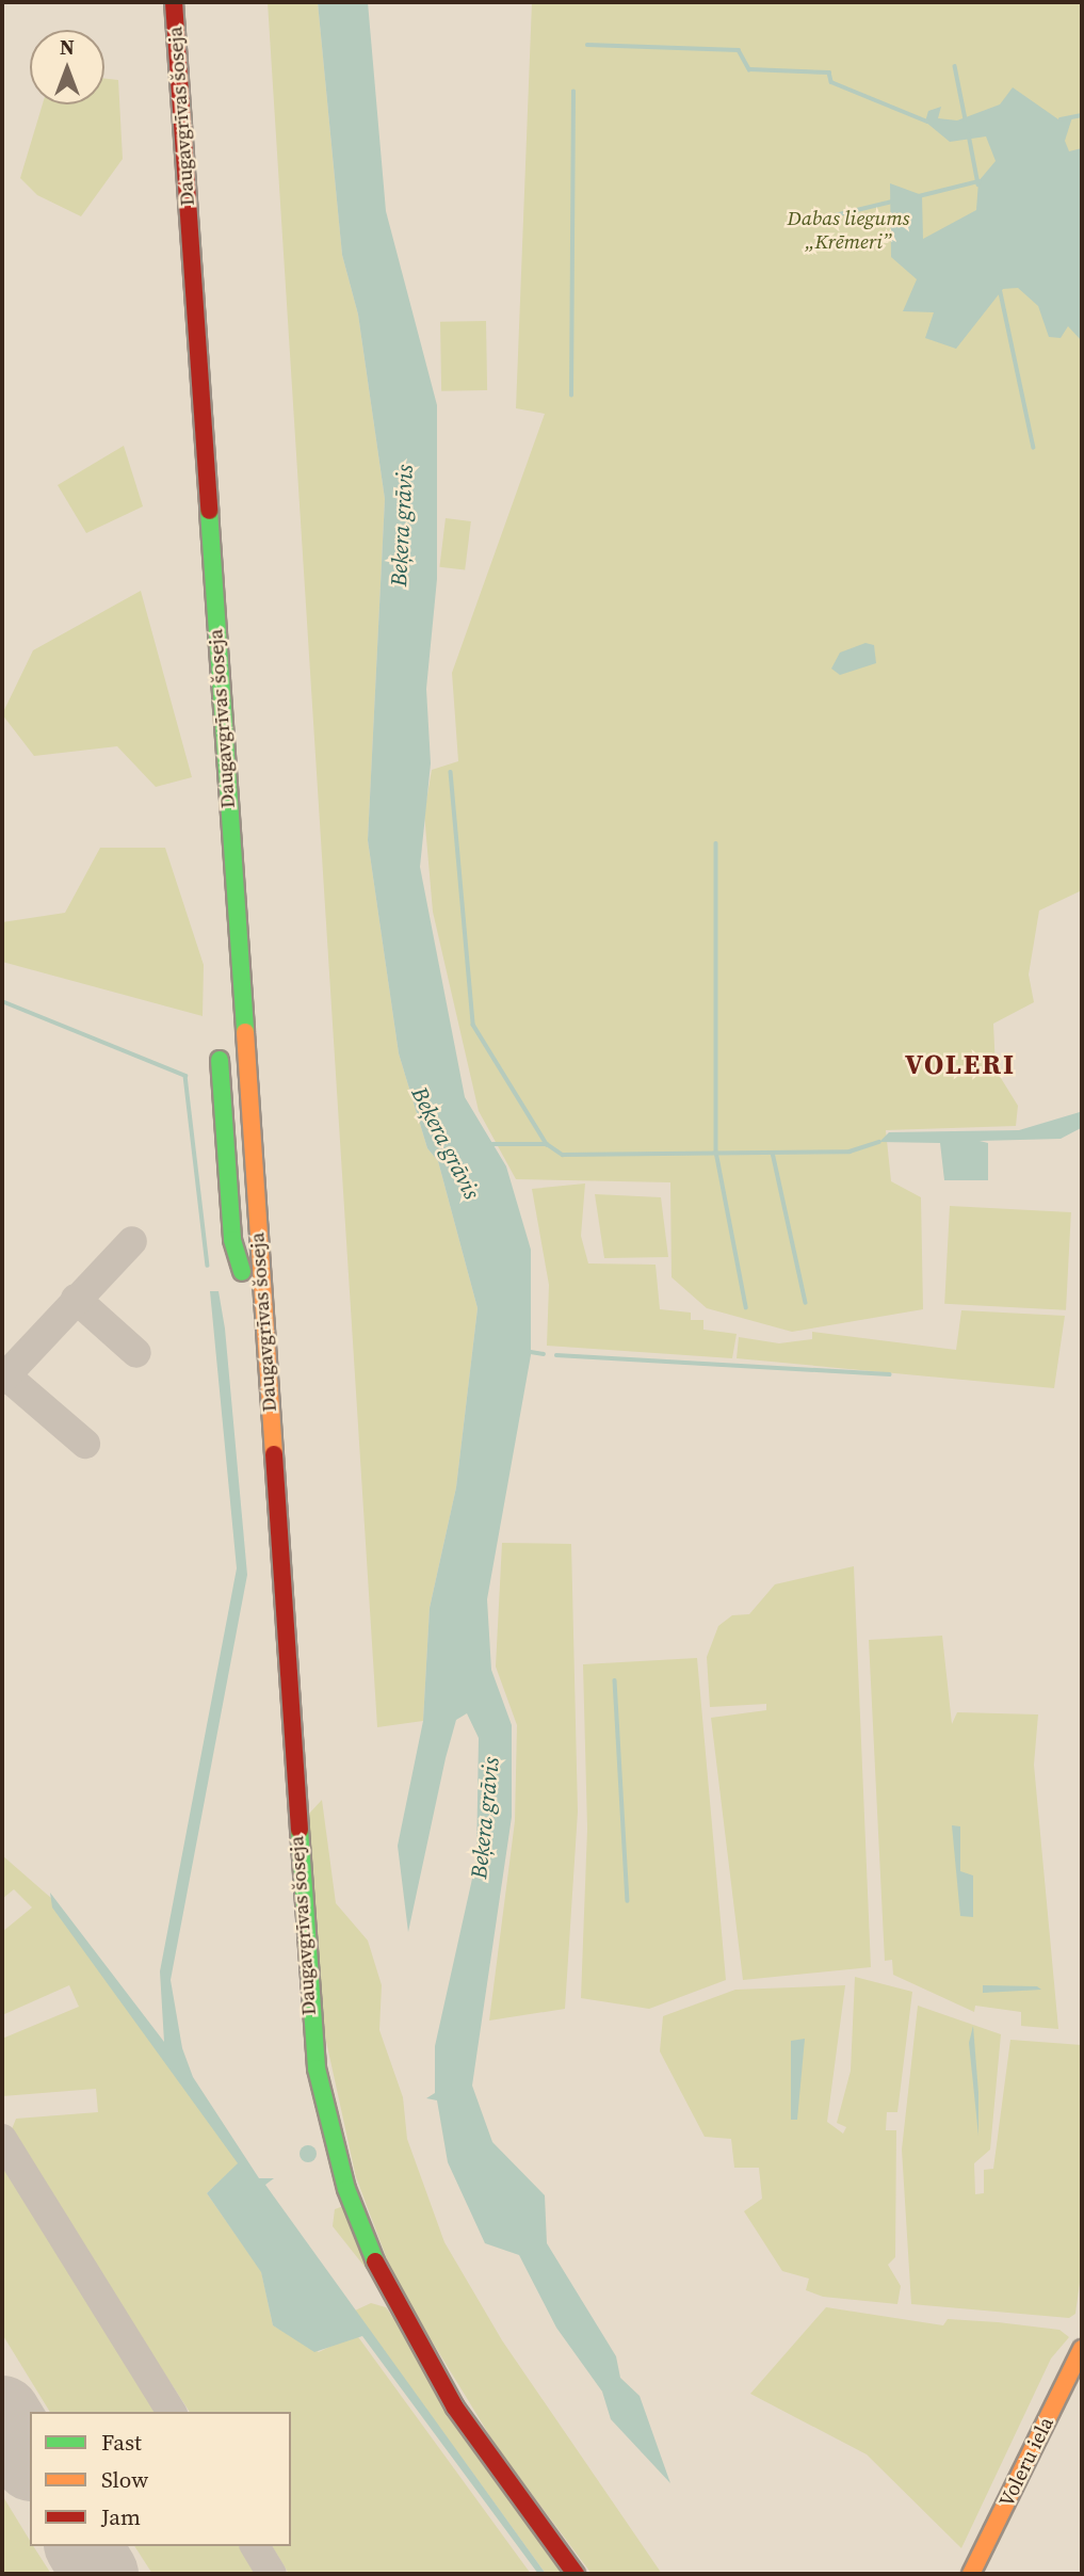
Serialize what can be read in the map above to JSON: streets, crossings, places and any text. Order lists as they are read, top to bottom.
{
  "streets": {
    "main road": ["Daugavgrīvas šoseja", "Voleru iela"]
  },
  "districts": ["VOLERI"],
  "water": ["Beķera grāvis"],
  "parks": ["Dabas liegums „Krēmeri”"],
  "legend": ["Fast", "Slow", "Jam"],
  "north": "top"
}
